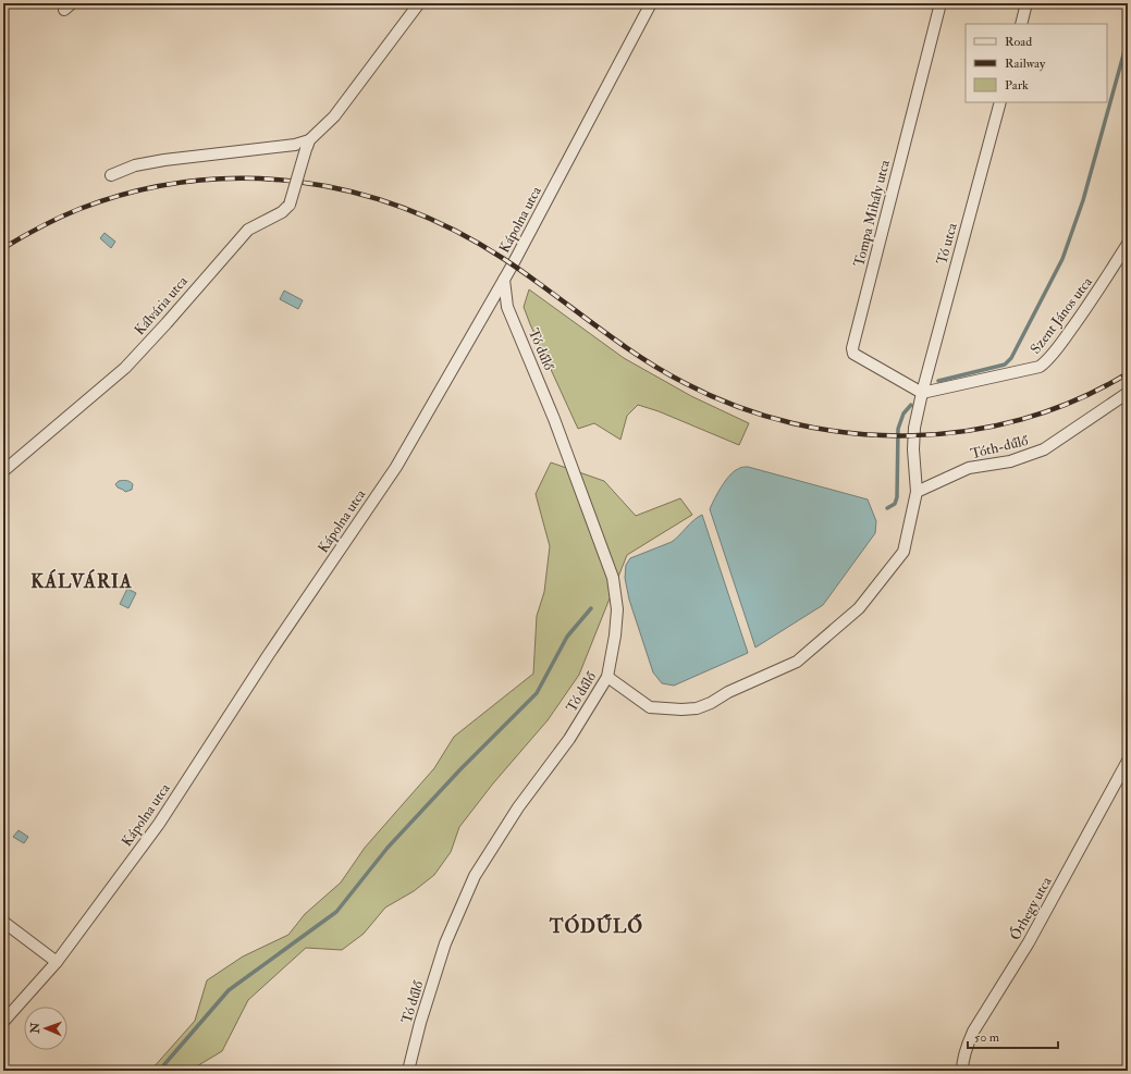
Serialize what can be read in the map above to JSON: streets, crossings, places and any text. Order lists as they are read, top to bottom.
{
  "streets": {
    "street": [
      "Tompa Mihály utca",
      "Kápolna utca",
      "Tó utca",
      "Kálvária utca",
      "Szent János utca",
      "Tó dűlő",
      "Tóth-dűlő",
      "Őrhegy utca"
    ]
  },
  "crossings": [
    ["Tompa Mihály utca", "Tó utca"],
    ["Tompa Mihály utca", "Szent János utca"],
    ["Kápolna utca", "Tó dűlő"],
    ["Tó utca", "Szent János utca"],
    ["Tó utca", "Tó dűlő"],
    ["Tó utca", "Tóth-dűlő"]
  ],
  "districts": ["KÁLVÁRIA", "TÓDŰLŐ"],
  "legend": ["Road", "Railway", "Park"],
  "scale_bar": "50 m",
  "north": "left"
}
